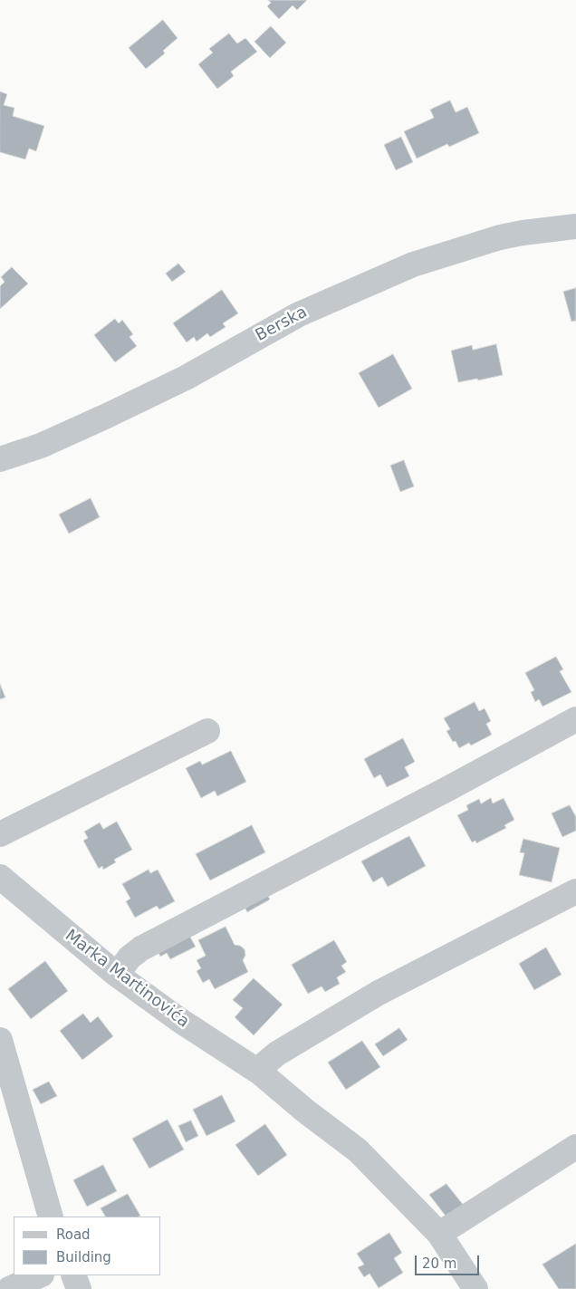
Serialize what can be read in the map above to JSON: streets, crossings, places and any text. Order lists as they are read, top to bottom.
{
  "streets": {
    "street": ["Berska", "Marka Martinovića"]
  },
  "legend": ["Road", "Building"],
  "scale_bar": "20 m"
}
